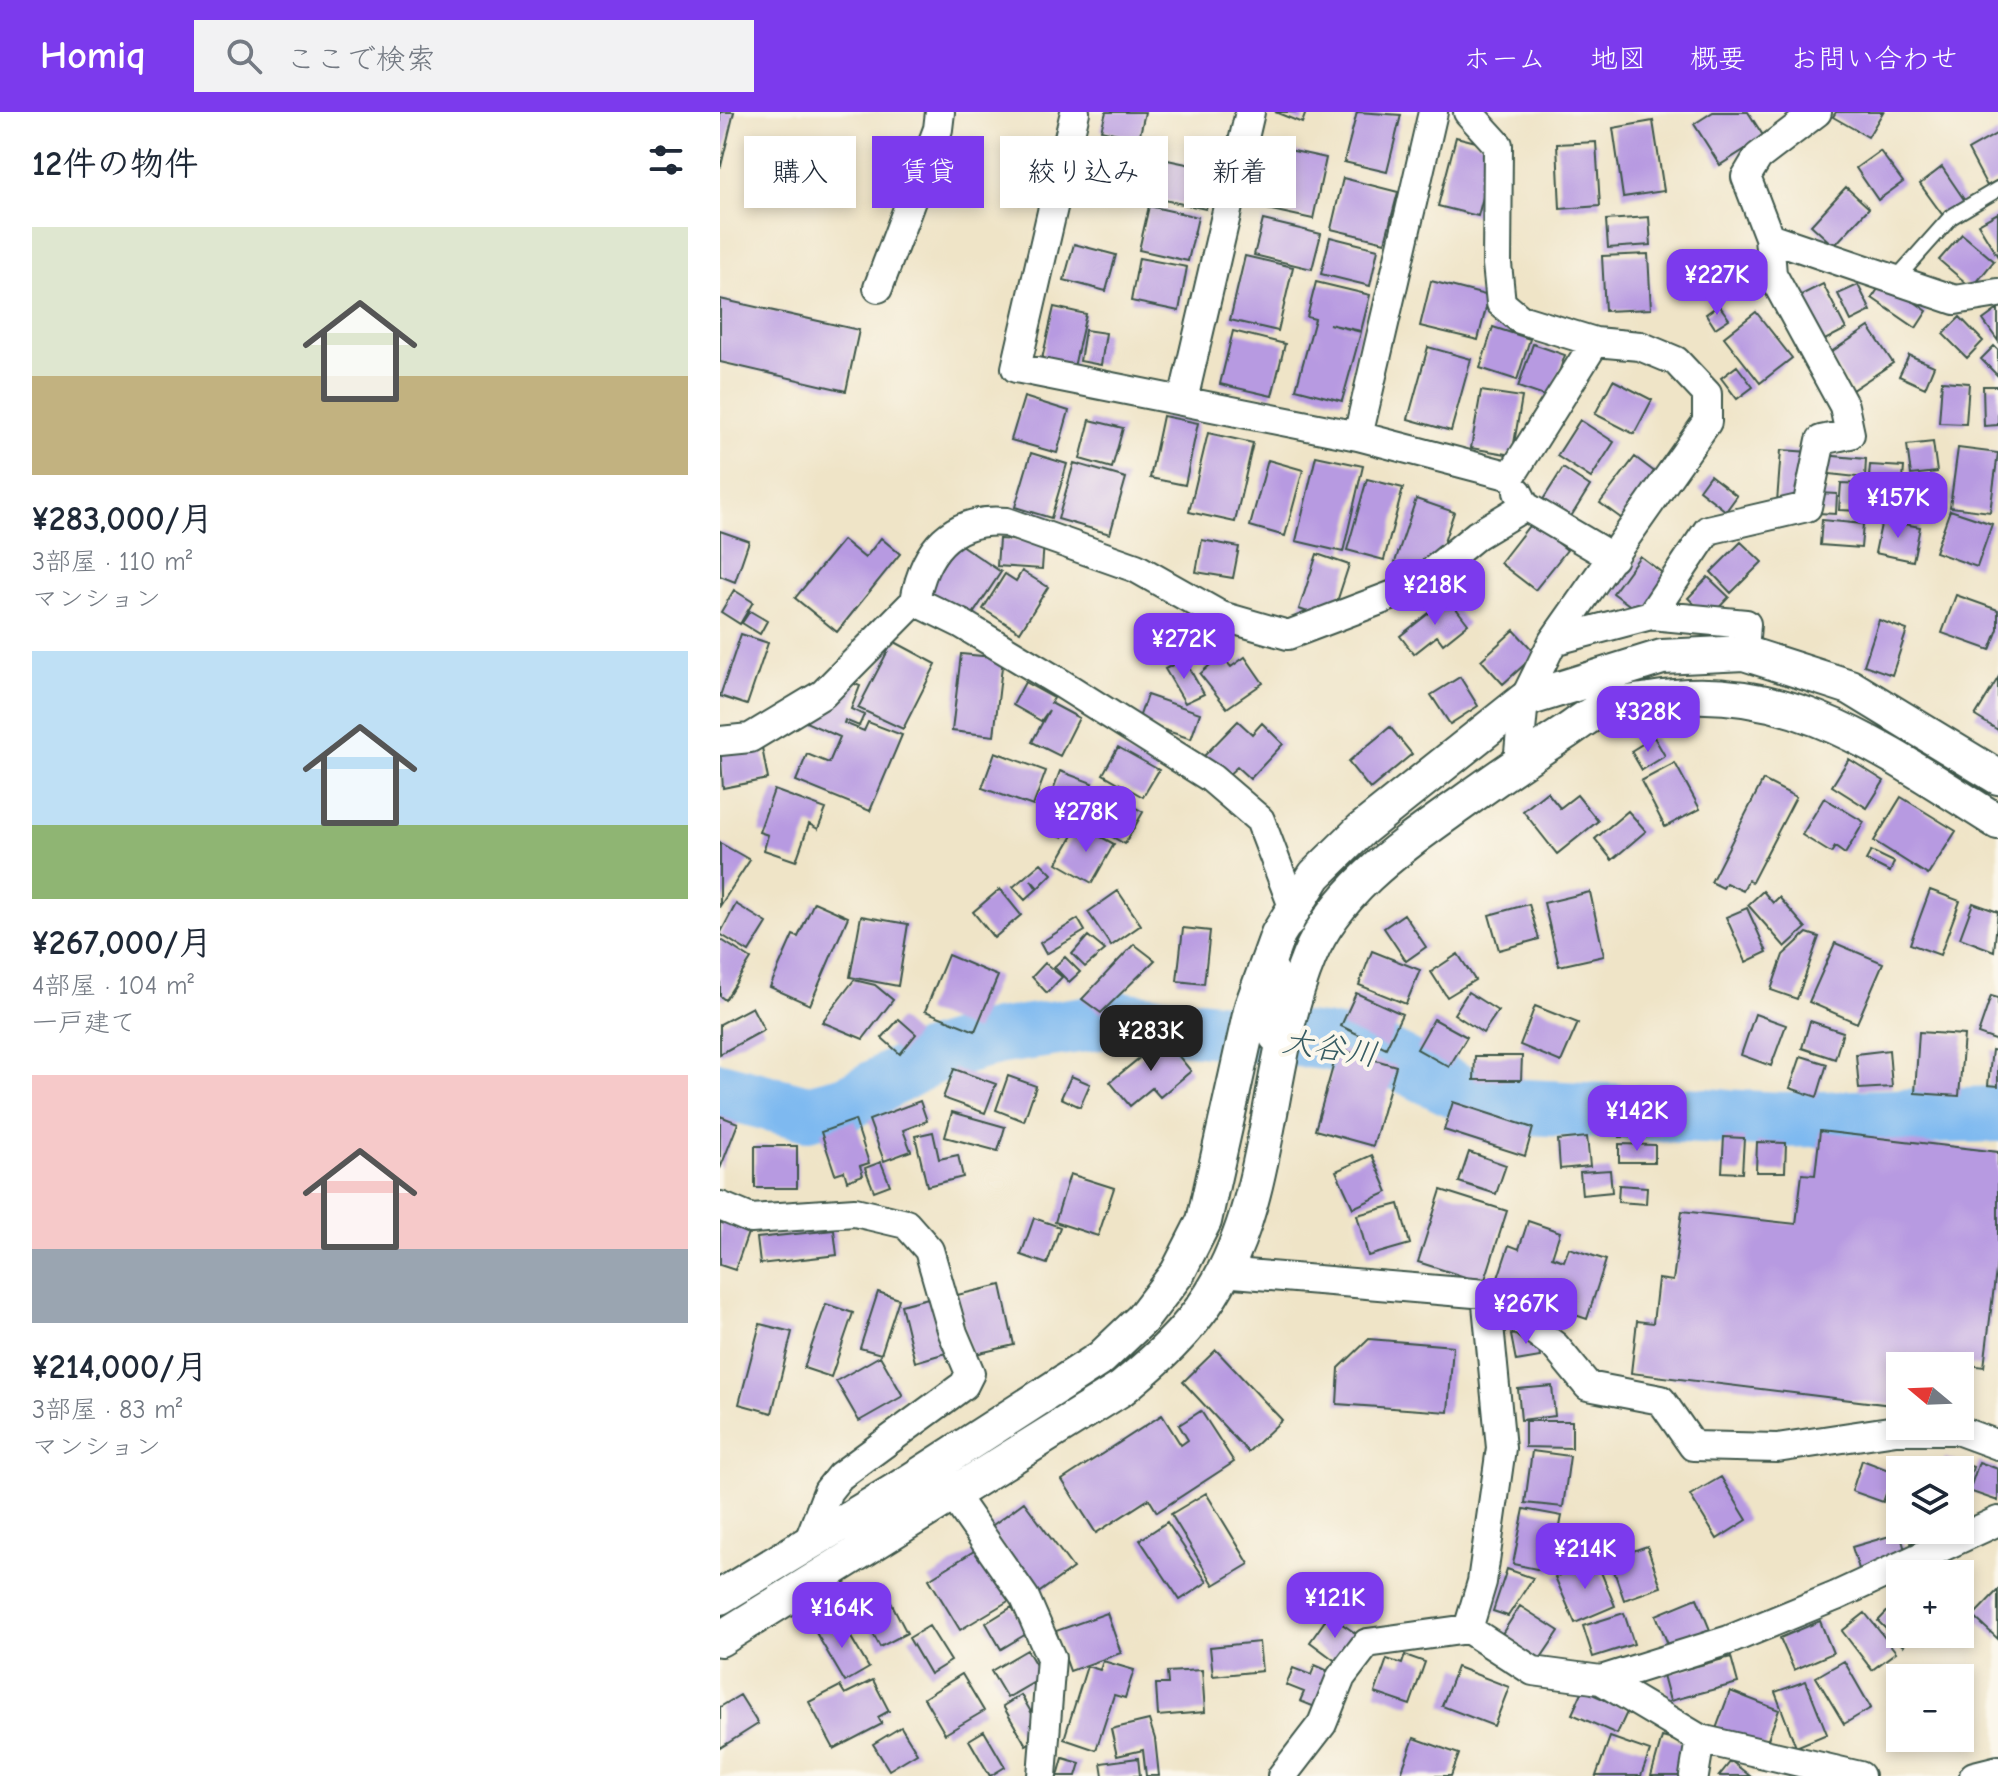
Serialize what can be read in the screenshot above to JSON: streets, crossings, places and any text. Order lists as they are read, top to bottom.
{
  "water": ["大谷川"],
  "north": "left",
  "page": {
    "header": "Homiq",
    "search": "ここで検索",
    "nav": [
      "ホーム",
      "地図",
      "概要",
      "お問い合わせ"
    ],
    "heading": "12件の物件",
    "chip": [
      "購入",
      "賃貸",
      "絞り込み",
      "新着"
    ],
    "list": [
      {
        "name": "¥283,000/月",
        "note": "3部屋 · 110 m² · マンション"
      },
      {
        "name": "¥267,000/月",
        "note": "4部屋 · 104 m² · 一戸建て"
      },
      {
        "name": "¥214,000/月",
        "note": "3部屋 · 83 m² · マンション"
      }
    ],
    "price": [
      "¥227K",
      "¥157K",
      "¥218K",
      "¥272K",
      "¥328K",
      "¥278K",
      "¥283K",
      "¥142K",
      "¥267K",
      "¥214K",
      "¥121K",
      "¥164K"
    ],
    "map_buttons": ["+", "−"]
  }
}
